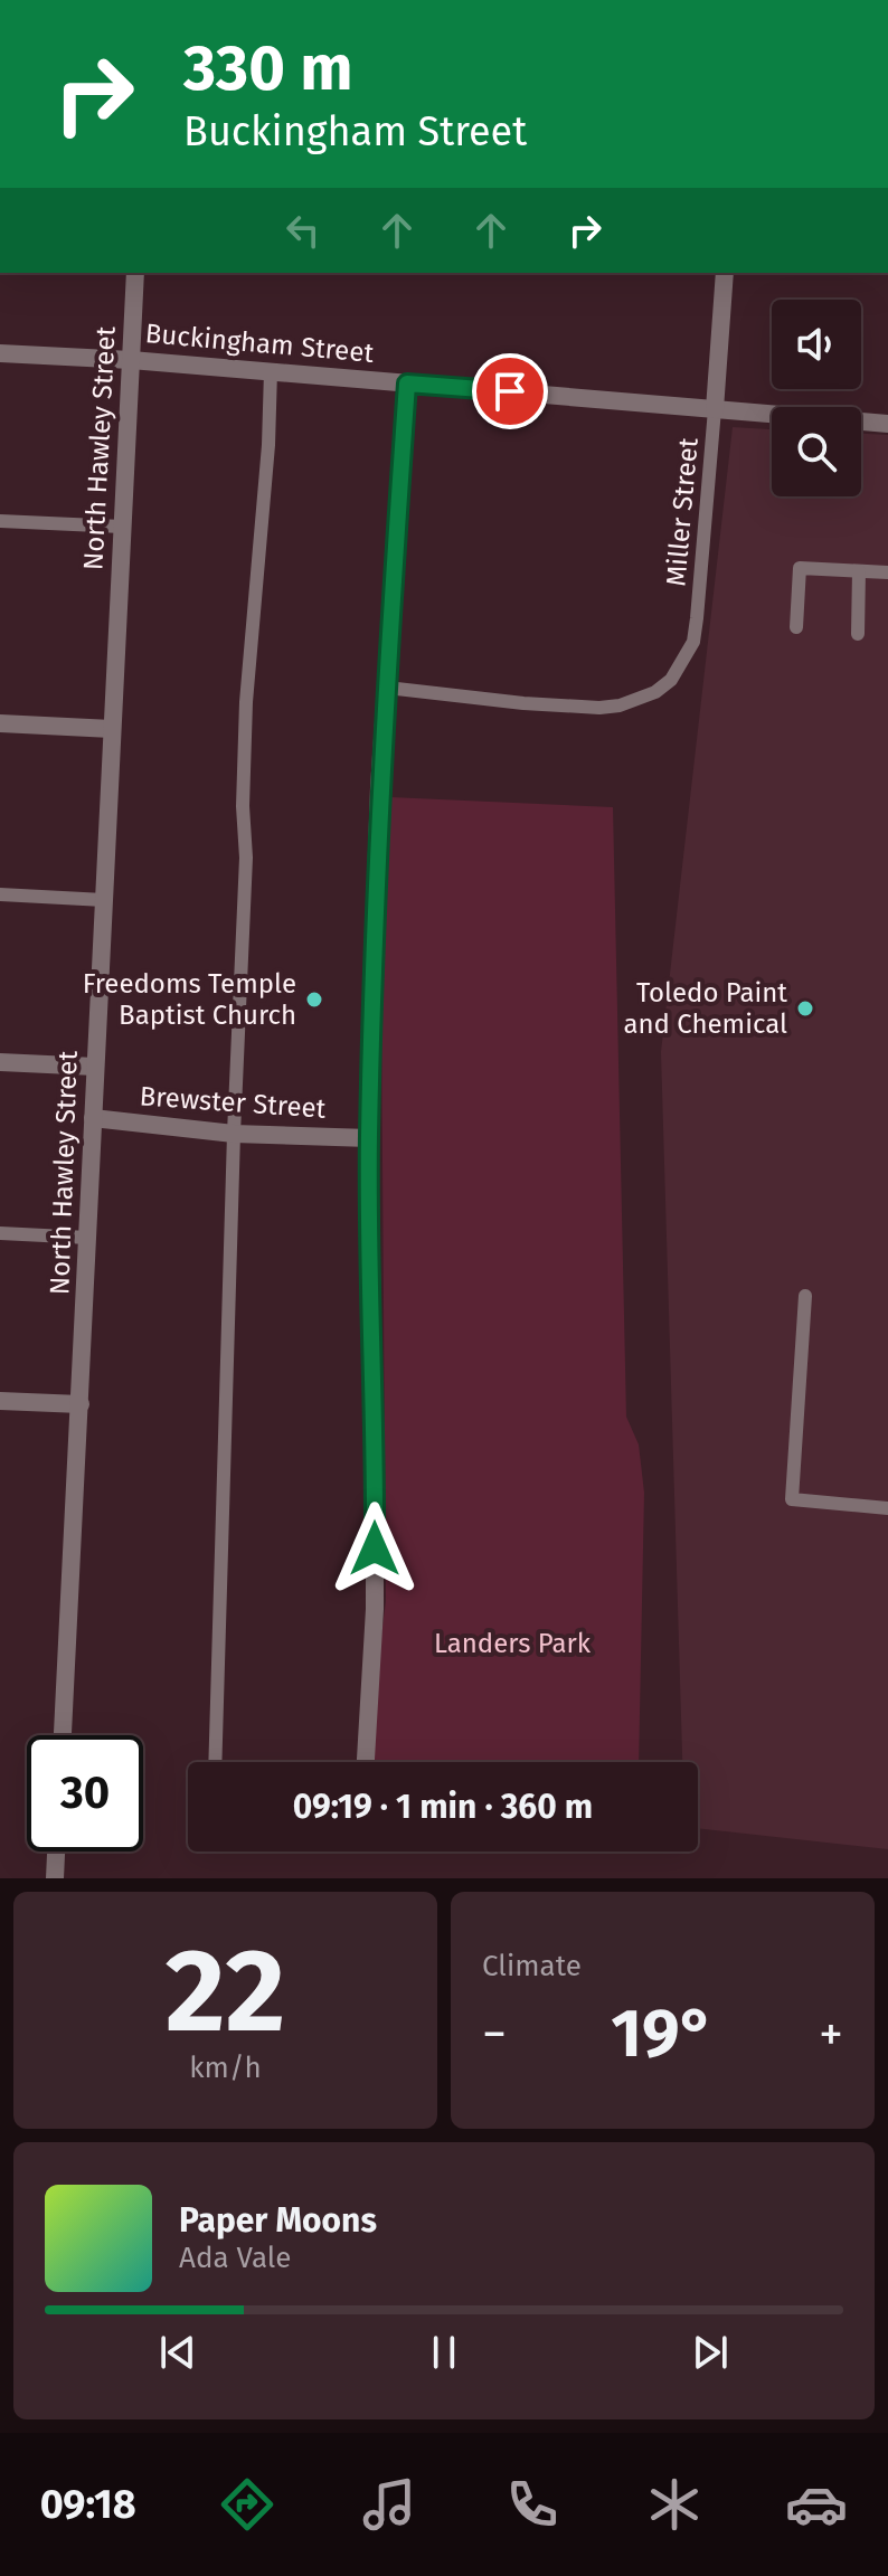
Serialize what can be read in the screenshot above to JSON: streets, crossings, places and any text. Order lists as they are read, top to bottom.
{
  "streets": {
    "street": ["Buckingham Street", "North Hawley Street", "Brewster Street"],
    "lane": ["Miller Street"]
  },
  "crossings": [
    ["Buckingham Street", "North Hawley Street"],
    ["Buckingham Street", "Miller Street"],
    ["North Hawley Street", "Brewster Street"]
  ],
  "parks": ["Landers Park"],
  "places": ["Freedoms Temple Baptist Church", "Toledo Paint and Chemical"],
  "page": {
    "turn": ["330 m", "Buckingham Street"],
    "limit": "30",
    "trip": "09:19 · 1 min · 360 m",
    "tile": [
      ["22", "km/h"],
      "Climate"
    ],
    "heat": ["−", "19°", "+"],
    "song": ["Paper Moons", "Ada Vale"],
    "tabs": "09:18"
  }
}
